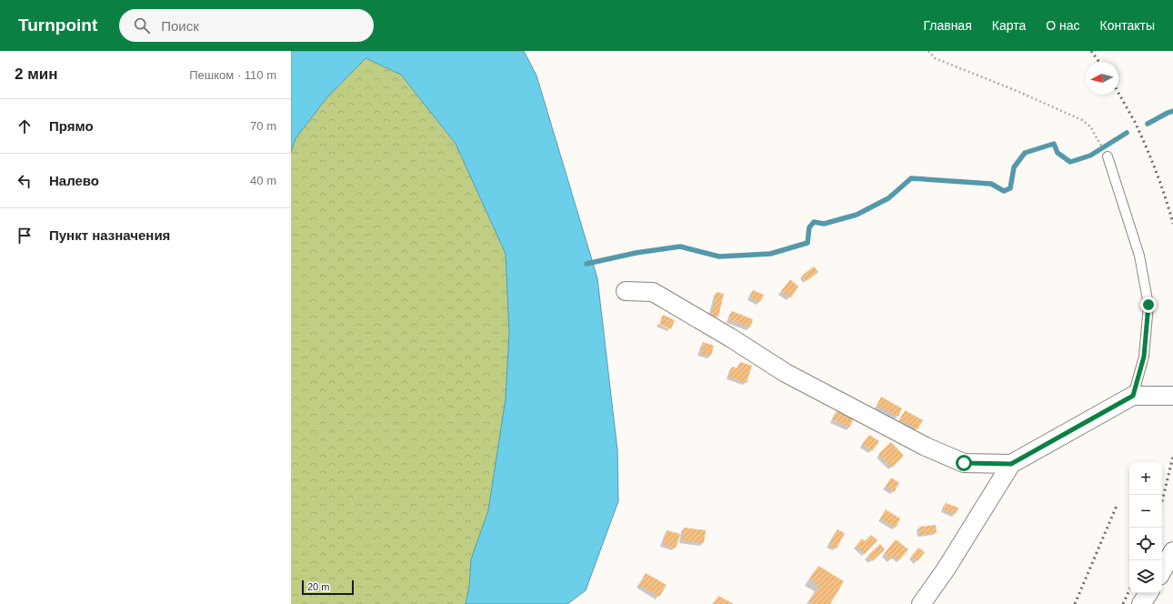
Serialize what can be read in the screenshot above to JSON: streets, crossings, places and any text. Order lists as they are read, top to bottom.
{
  "scale_bar": "20 m",
  "north": "left",
  "page": {
    "header": "Turnpoint",
    "search": "Поиск",
    "nav": [
      "Главная",
      "Карта",
      "О нас",
      "Контакты"
    ],
    "heading": ["2 мин", "Пешком · 110 m"],
    "list": [
      ["Прямо", "70 m"],
      ["Налево", "40 m"],
      "Пункт назначения"
    ],
    "map_buttons": ["+", "−"],
    "scale": "20 m"
  }
}
